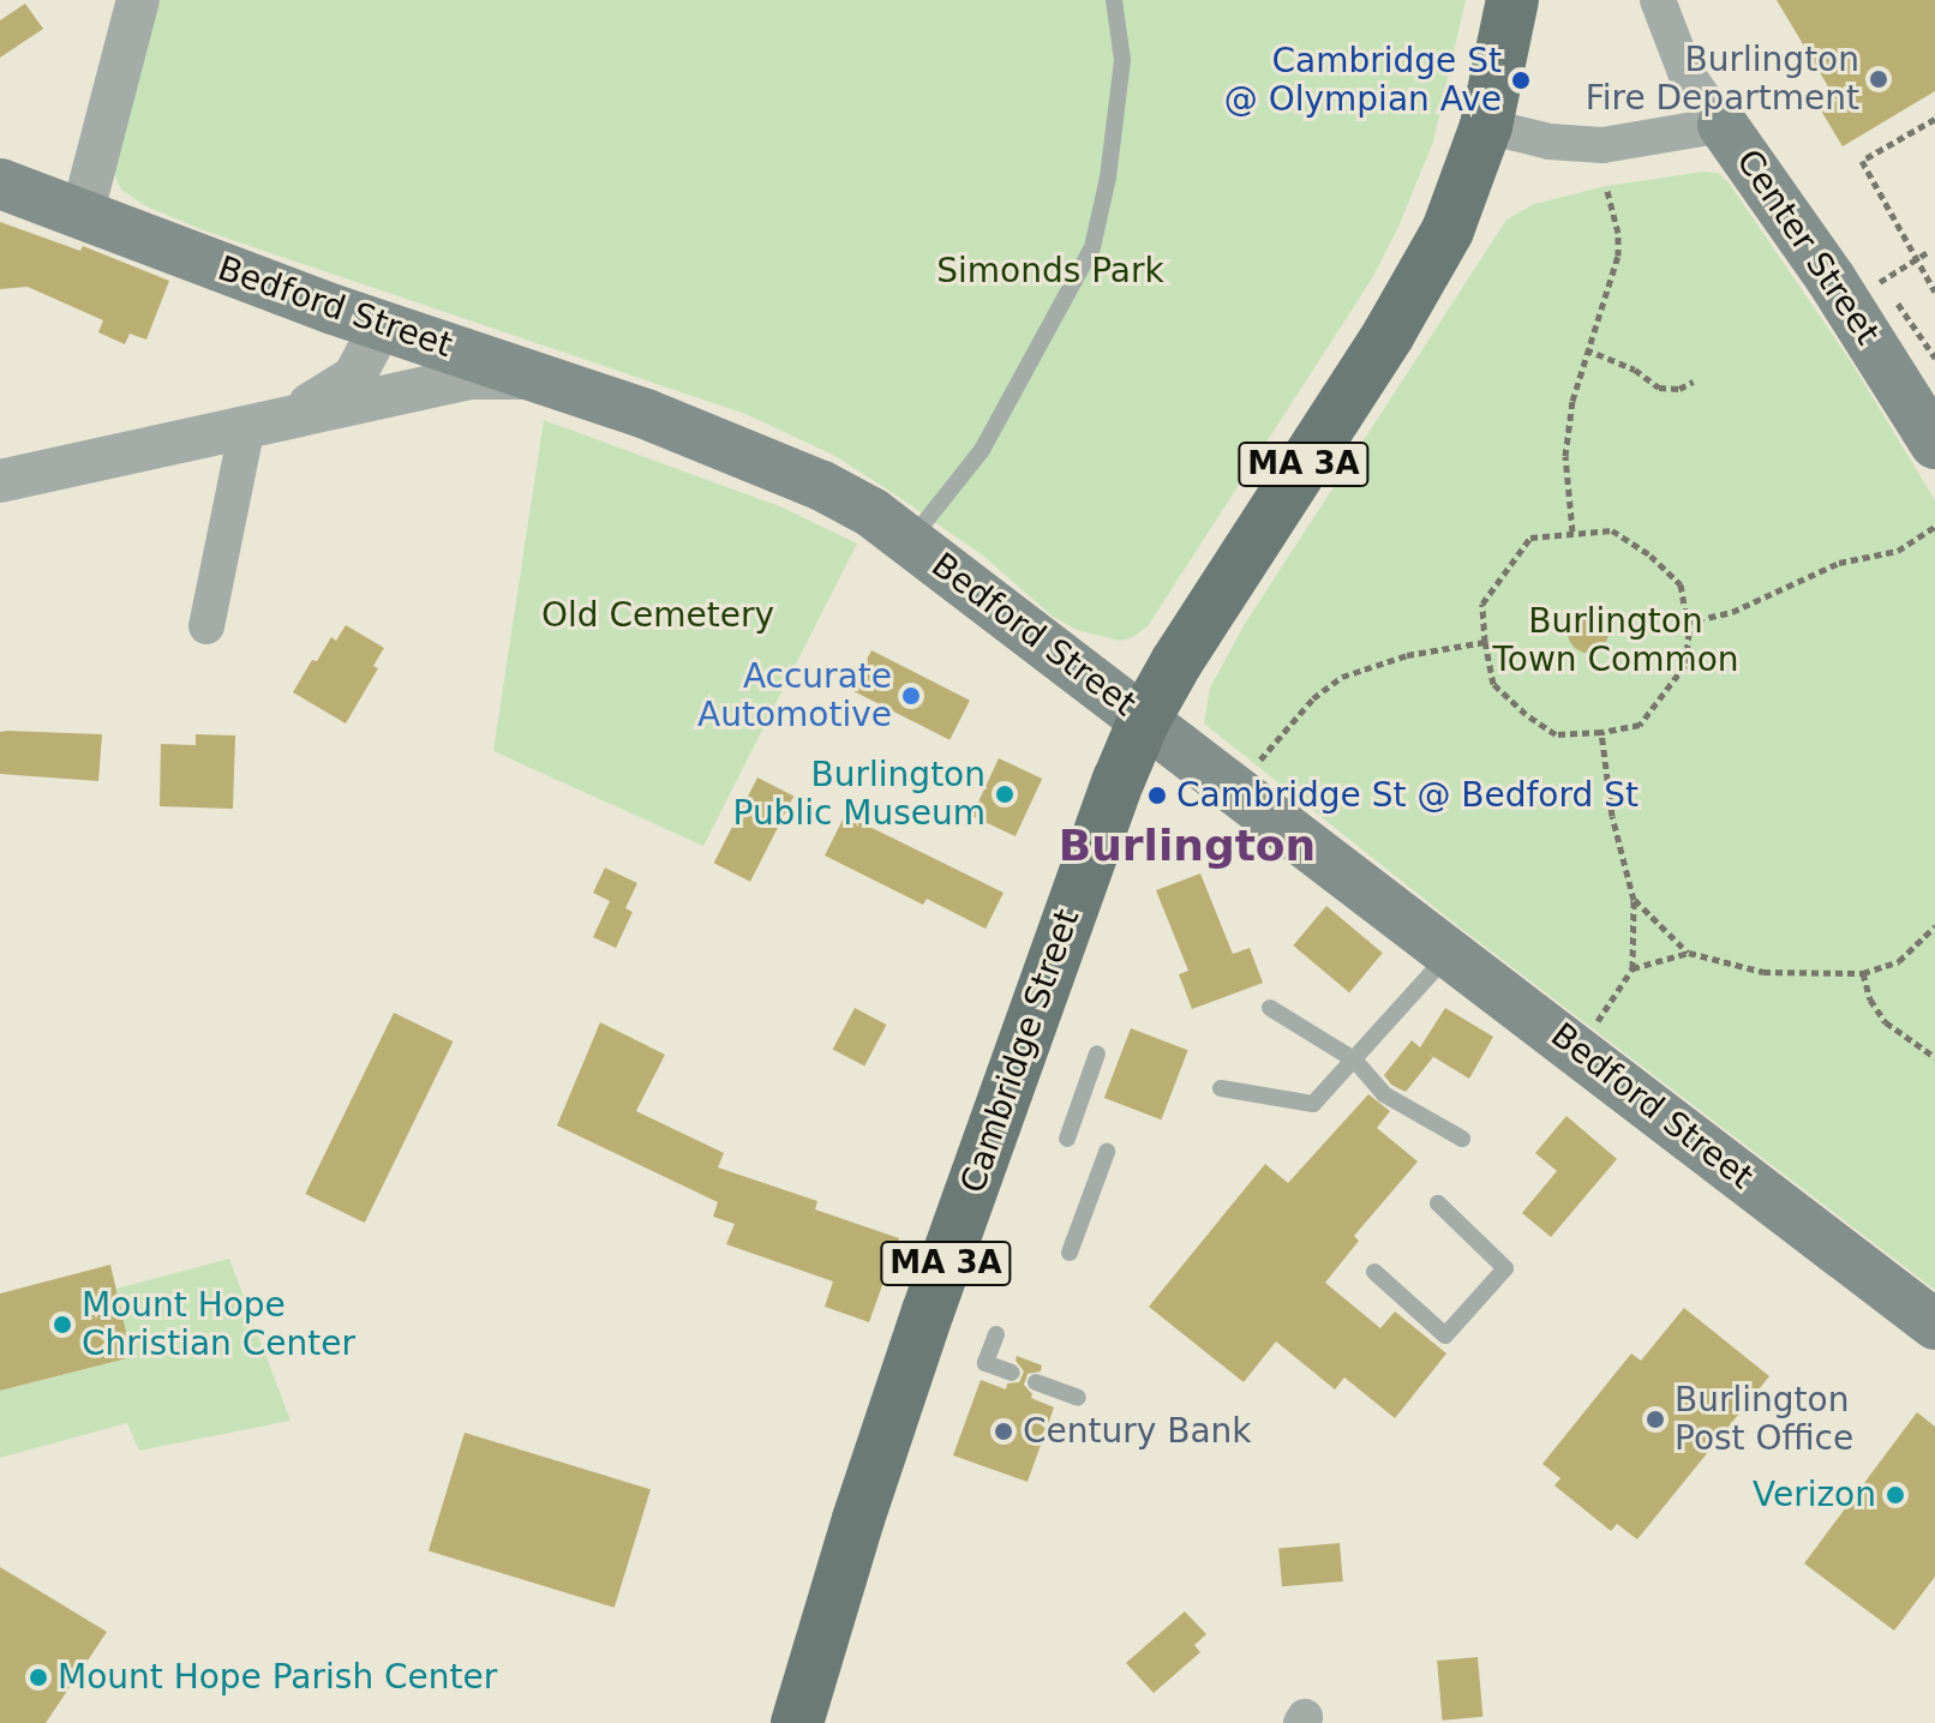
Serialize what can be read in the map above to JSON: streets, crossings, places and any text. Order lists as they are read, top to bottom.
{
  "streets": {
    "main road": [
      "Center Street",
      "Bedford Street",
      "MA 3A",
      "Cambridge Street"
    ]
  },
  "crossings": [
    ["Bedford Street", "Cambridge Street"]
  ],
  "districts": ["Burlington"],
  "parks": ["Simonds Park", "Old Cemetery", "Burlington Town Common"],
  "places": [
    "Burlington Fire Department",
    "Cambridge St @ Olympian Ave",
    "Accurate Automotive",
    "Burlington Public Museum",
    "Cambridge St @ Bedford St",
    "Mount Hope Christian Center",
    "Burlington Post Office",
    "Century Bank",
    "Verizon",
    "Mount Hope Parish Center"
  ]
}
